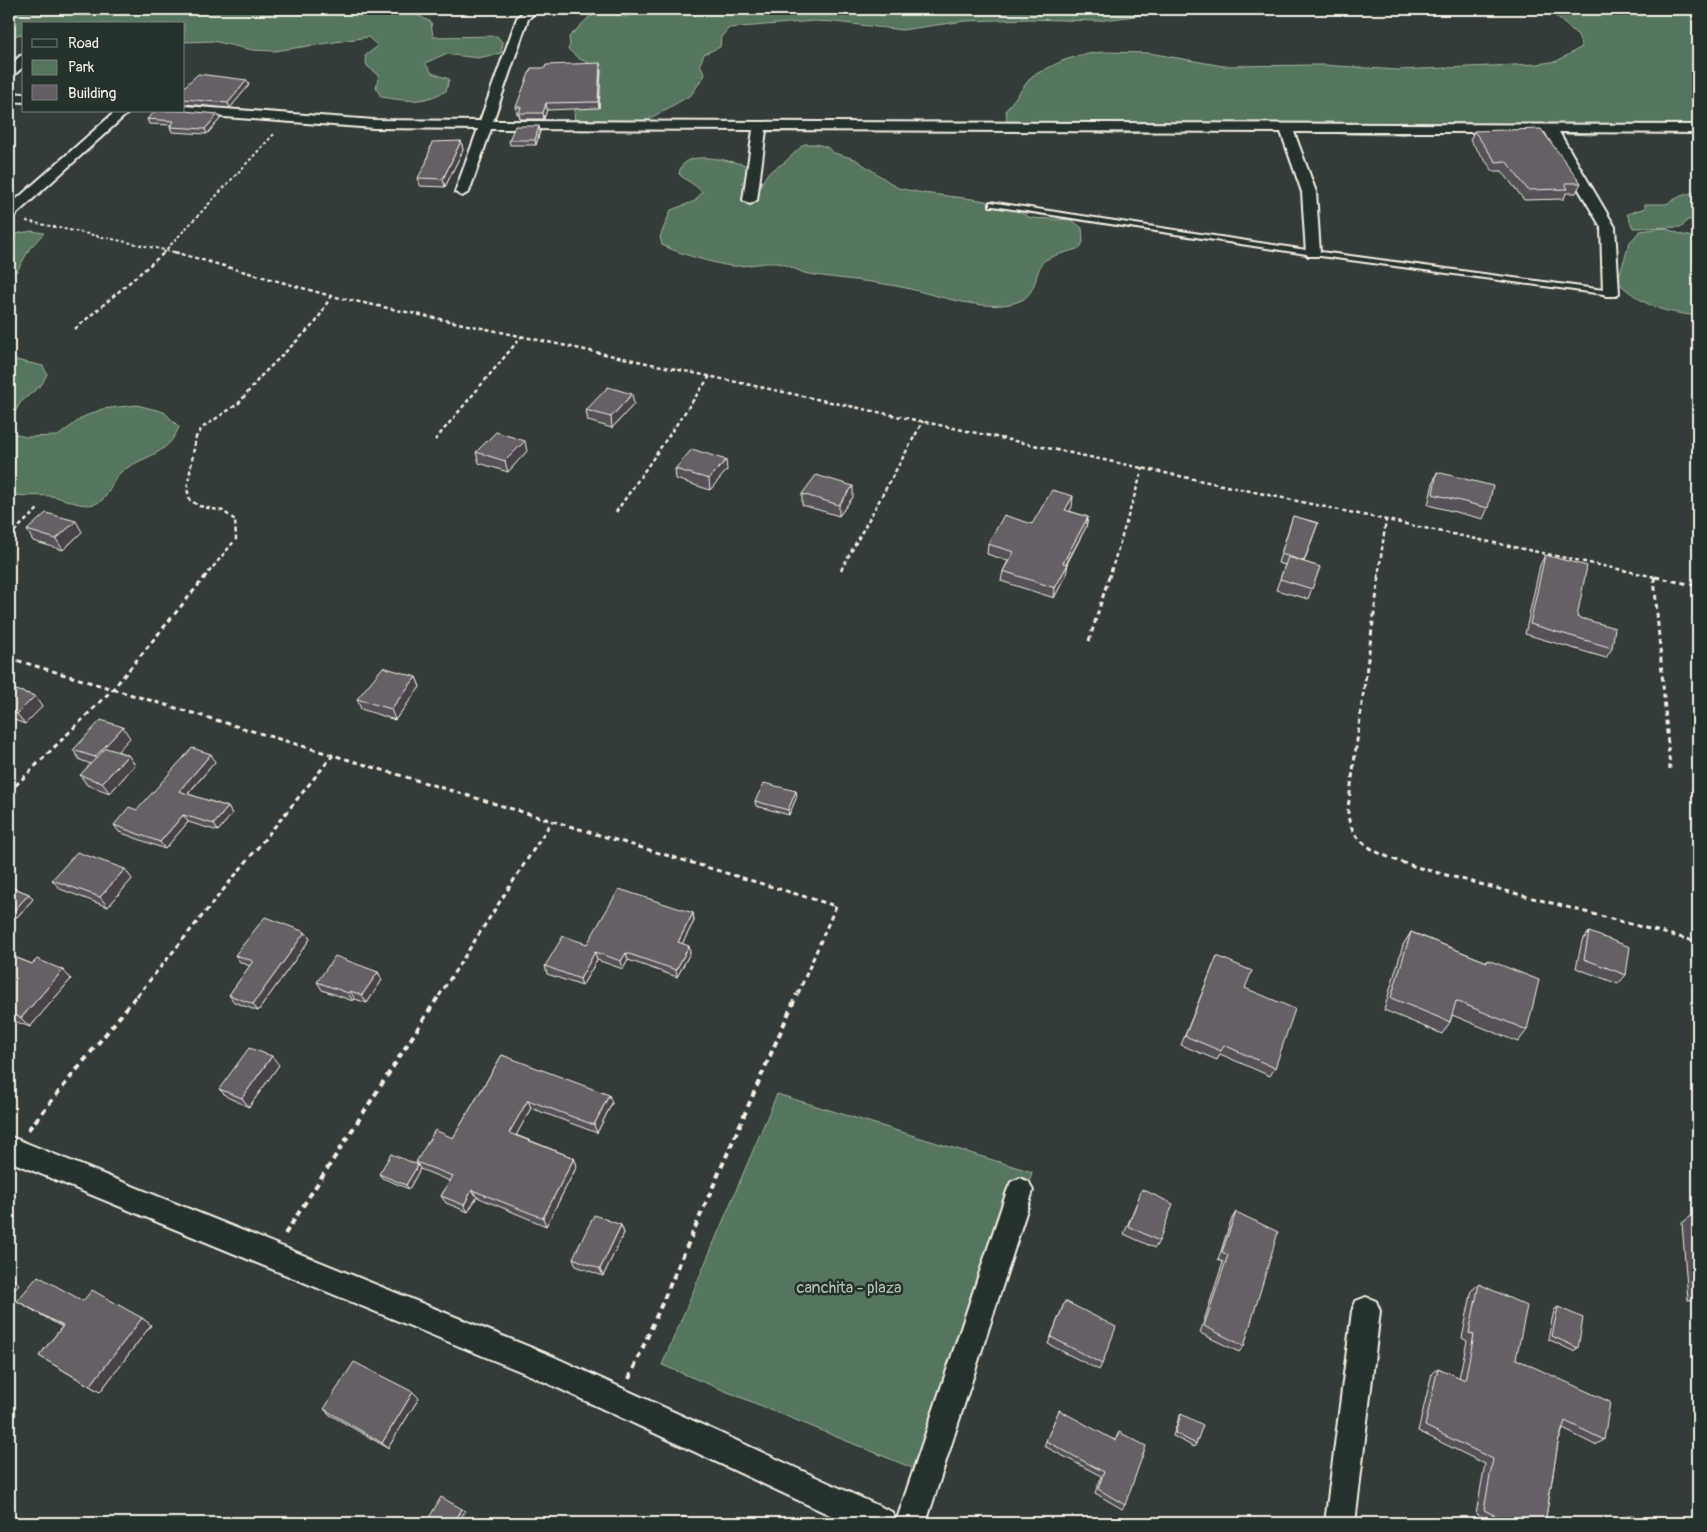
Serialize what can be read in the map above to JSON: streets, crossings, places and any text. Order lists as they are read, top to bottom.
{
  "parks": ["canchita - plaza"],
  "legend": ["Road", "Park", "Building"]
}
